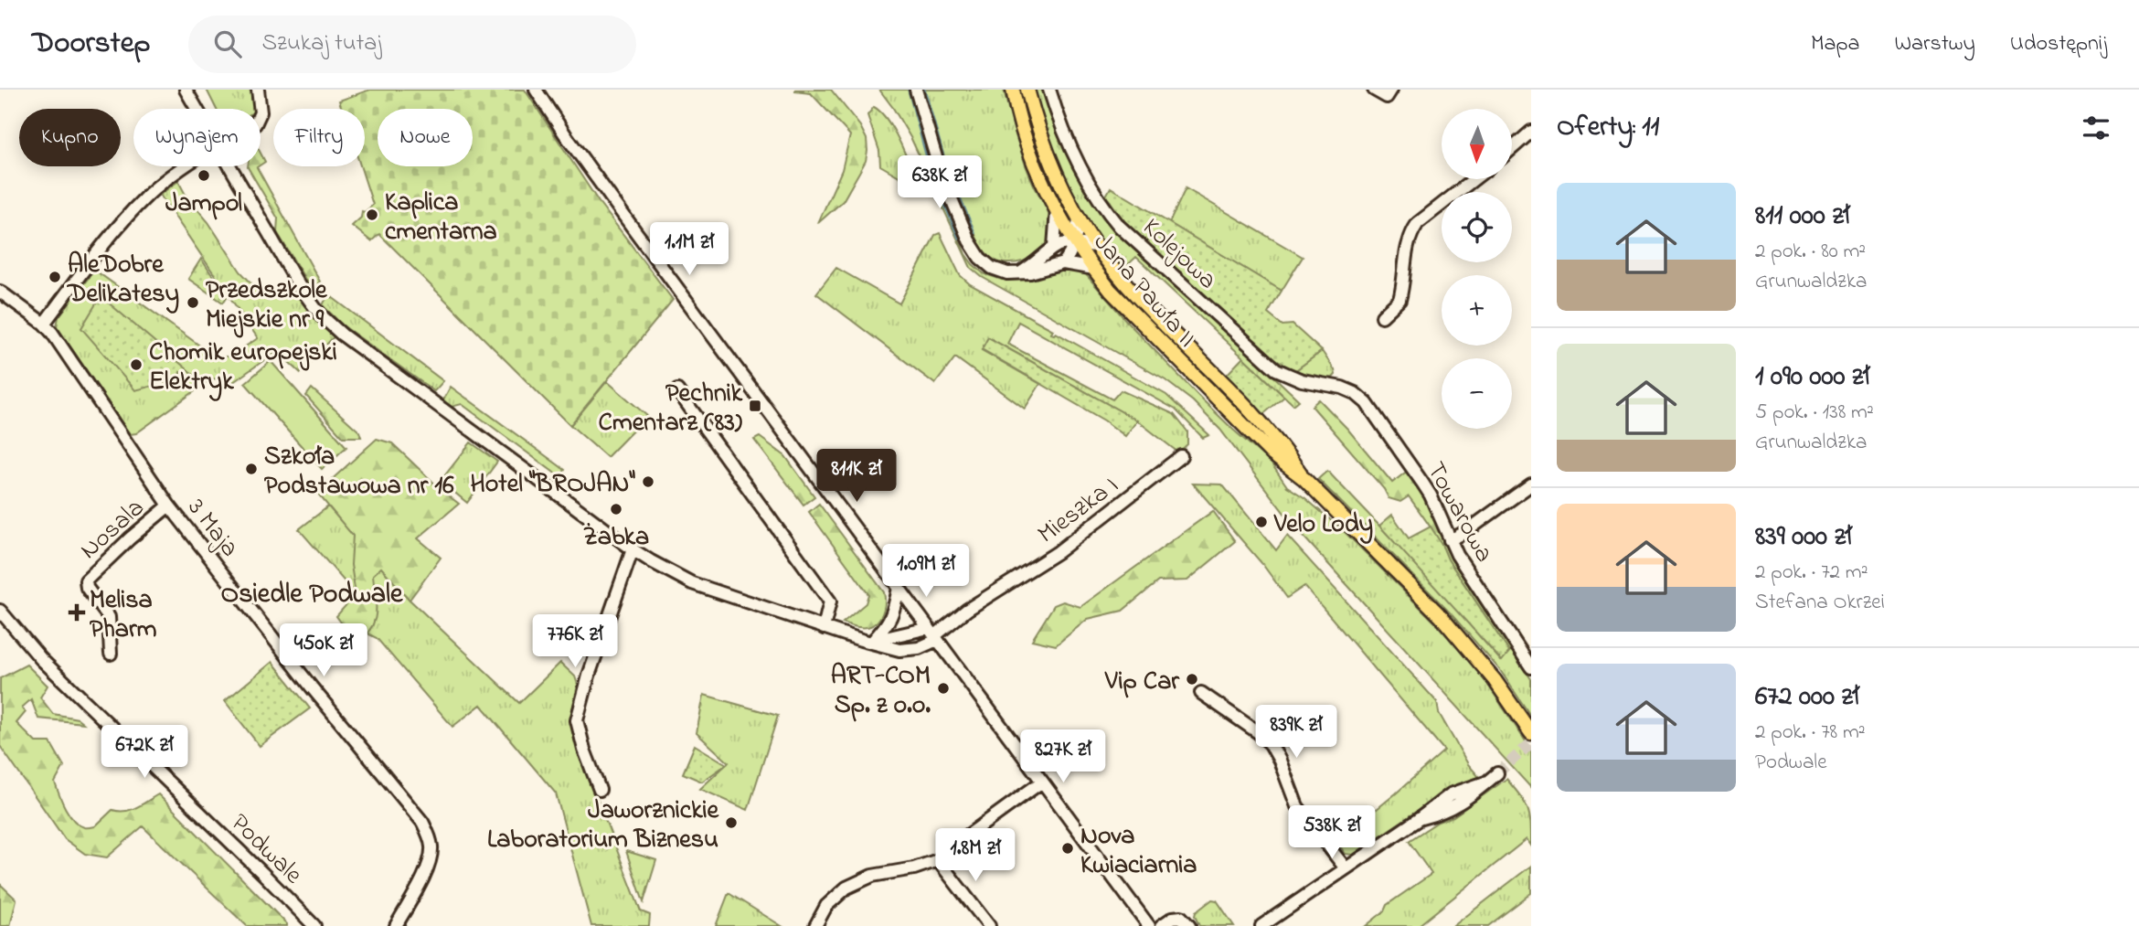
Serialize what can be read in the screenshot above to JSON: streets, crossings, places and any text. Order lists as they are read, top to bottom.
{
  "streets": {
    "main road": ["Jana Pawła II"],
    "street": [
      "Kolejowa",
      "Mieszka I",
      "Towarowa",
      "3 Maja",
      "Nosala",
      "Podwale"
    ]
  },
  "crossings": [
    ["Kolejowa", "Towarowa"],
    ["3 Maja", "Nosala"]
  ],
  "districts": ["Osiedle Podwale"],
  "places": {
    "other": [
      "Jampol",
      "Kaplica cmentarna",
      "AleDobre Delikatesy",
      "Przedszkole Miejskie nr 9",
      "Chomik europejski Elektryk",
      "Szkoła Podstawowa nr 16",
      "Hotel \"BROJAN\"",
      "Żabka",
      "Velo Lody",
      "Vip Car",
      "ART-COM Sp. z o.o.",
      "Jaworznickie Laboratorium Biznesu",
      "Nova Kwiaciarnia"
    ],
    "transit": ["Pechnik Cmentarz (83)"],
    "health": ["Melisa Pharm"]
  },
  "north": "bottom",
  "page": {
    "header": "Doorstep",
    "search": "Szukaj tutaj",
    "nav": ["Mapa", "Warstwy", "Udostępnij"],
    "heading": "Oferty: 11",
    "map_buttons": ["+", "−"],
    "chip": [
      "Kupno",
      "Wynajem",
      "Filtry",
      "Nowe"
    ],
    "price": [
      "638K zł",
      "1.1M zł",
      "811K zł",
      "1.09M zł",
      "776K zł",
      "450K zł",
      "839K zł",
      "672K zł",
      "827K zł",
      "538K zł",
      "1.8M zł"
    ],
    "list": [
      {
        "name": "811 000 zł",
        "note": "2 pok. · 80 m² · Grunwaldzka"
      },
      {
        "name": "1 090 000 zł",
        "note": "5 pok. · 138 m² · Grunwaldzka"
      },
      {
        "name": "839 000 zł",
        "note": "2 pok. · 72 m² · Stefana Okrzei"
      },
      {
        "name": "672 000 zł",
        "note": "2 pok. · 78 m² · Podwale"
      }
    ]
  }
}
